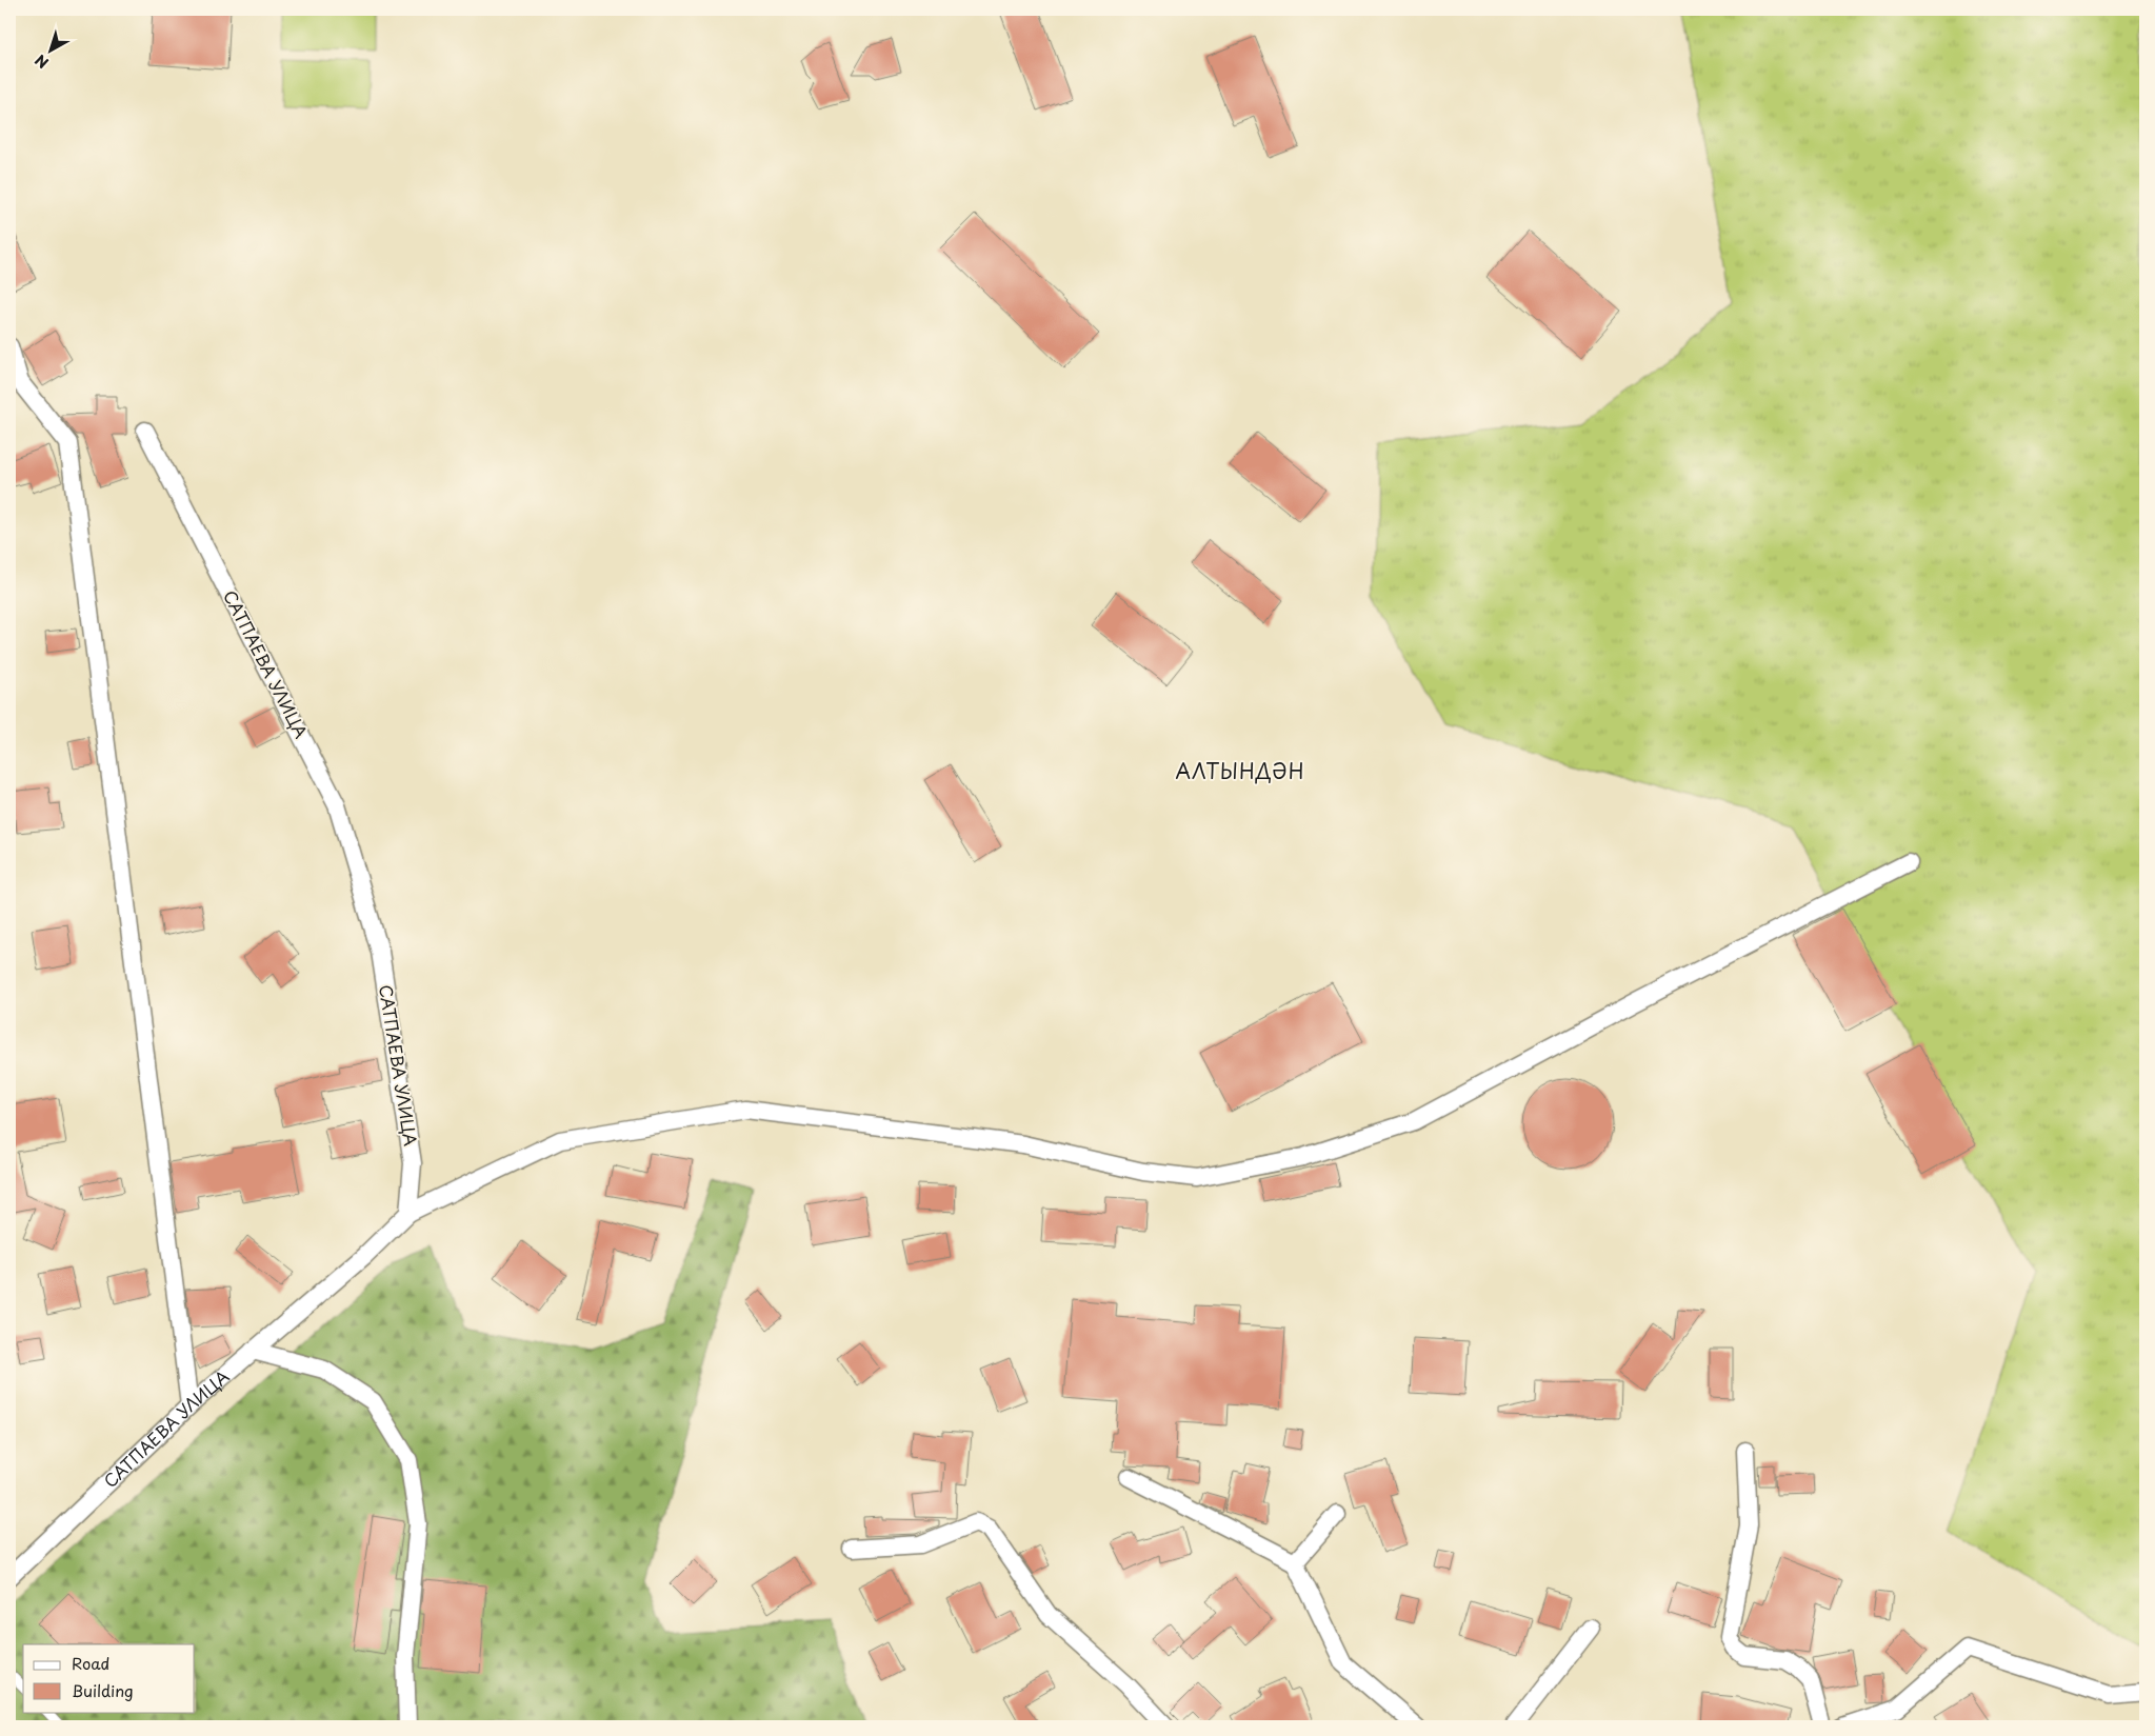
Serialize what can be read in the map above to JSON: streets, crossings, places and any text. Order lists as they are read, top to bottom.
{
  "streets": {
    "street": ["САТПАЕВА УЛИЦА"]
  },
  "districts": ["АЛТЫНДӘН"],
  "legend": ["Road", "Building"],
  "north": "bottom left"
}
